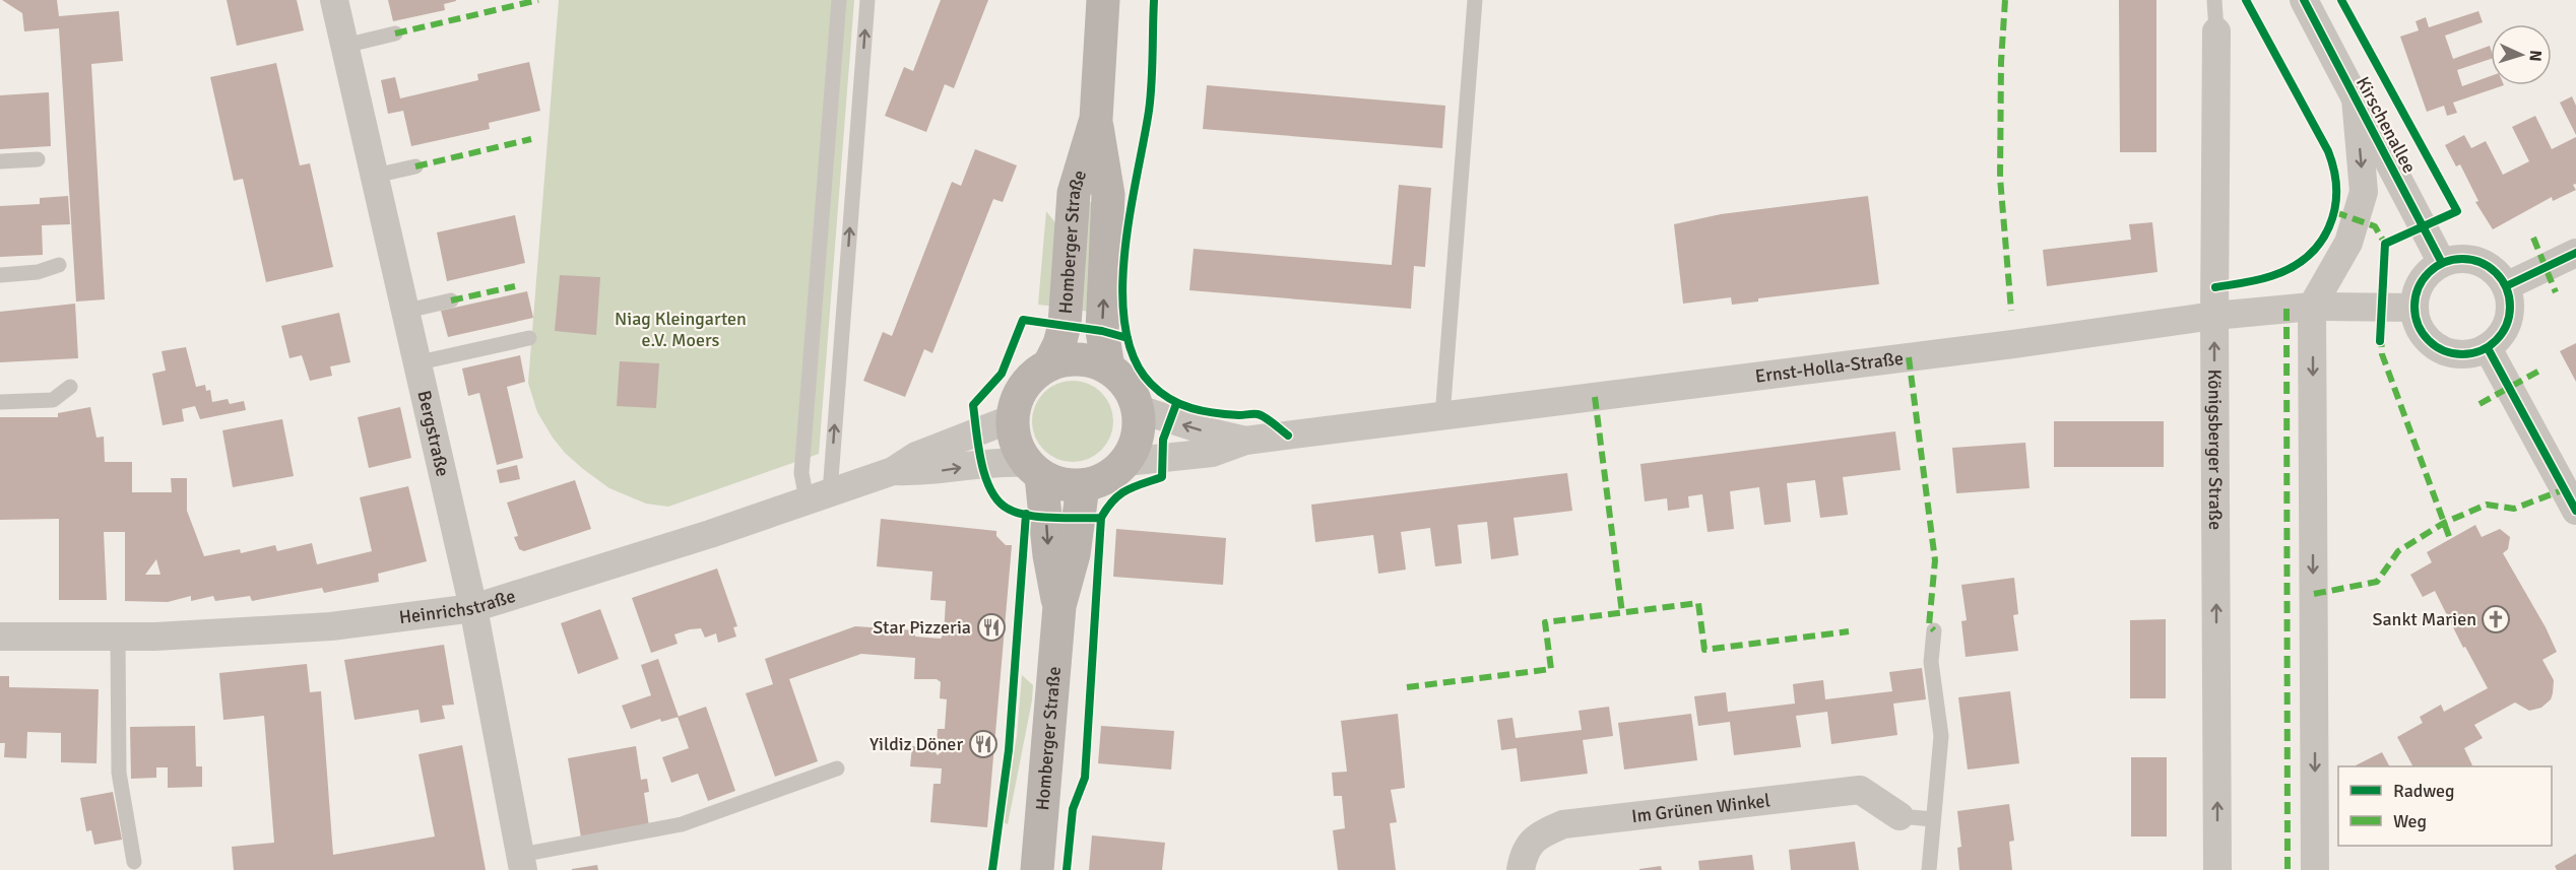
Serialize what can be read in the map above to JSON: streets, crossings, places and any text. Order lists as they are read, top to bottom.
{
  "streets": {
    "main road": ["Homberger Straße"],
    "street": [
      "Kirschenallee",
      "Ernst-Holla-Straße",
      "Bergstraße",
      "Königsberger Straße",
      "Heinrichstraße",
      "Im Grünen Winkel"
    ]
  },
  "crossings": [
    ["Kirschenallee", "Ernst-Holla-Straße"],
    ["Homberger Straße", "Ernst-Holla-Straße"],
    ["Homberger Straße", "Heinrichstraße"],
    ["Ernst-Holla-Straße", "Königsberger Straße"],
    ["Ernst-Holla-Straße", "Heinrichstraße"],
    ["Bergstraße", "Heinrichstraße"]
  ],
  "parks": ["Niag Kleingarten e.V. Moers"],
  "places": {
    "church": ["Sankt Marien"],
    "restaurant": ["Star Pizzeria", "Yildiz Döner"]
  },
  "legend": ["Radweg", "Weg"],
  "north": "right"
}
